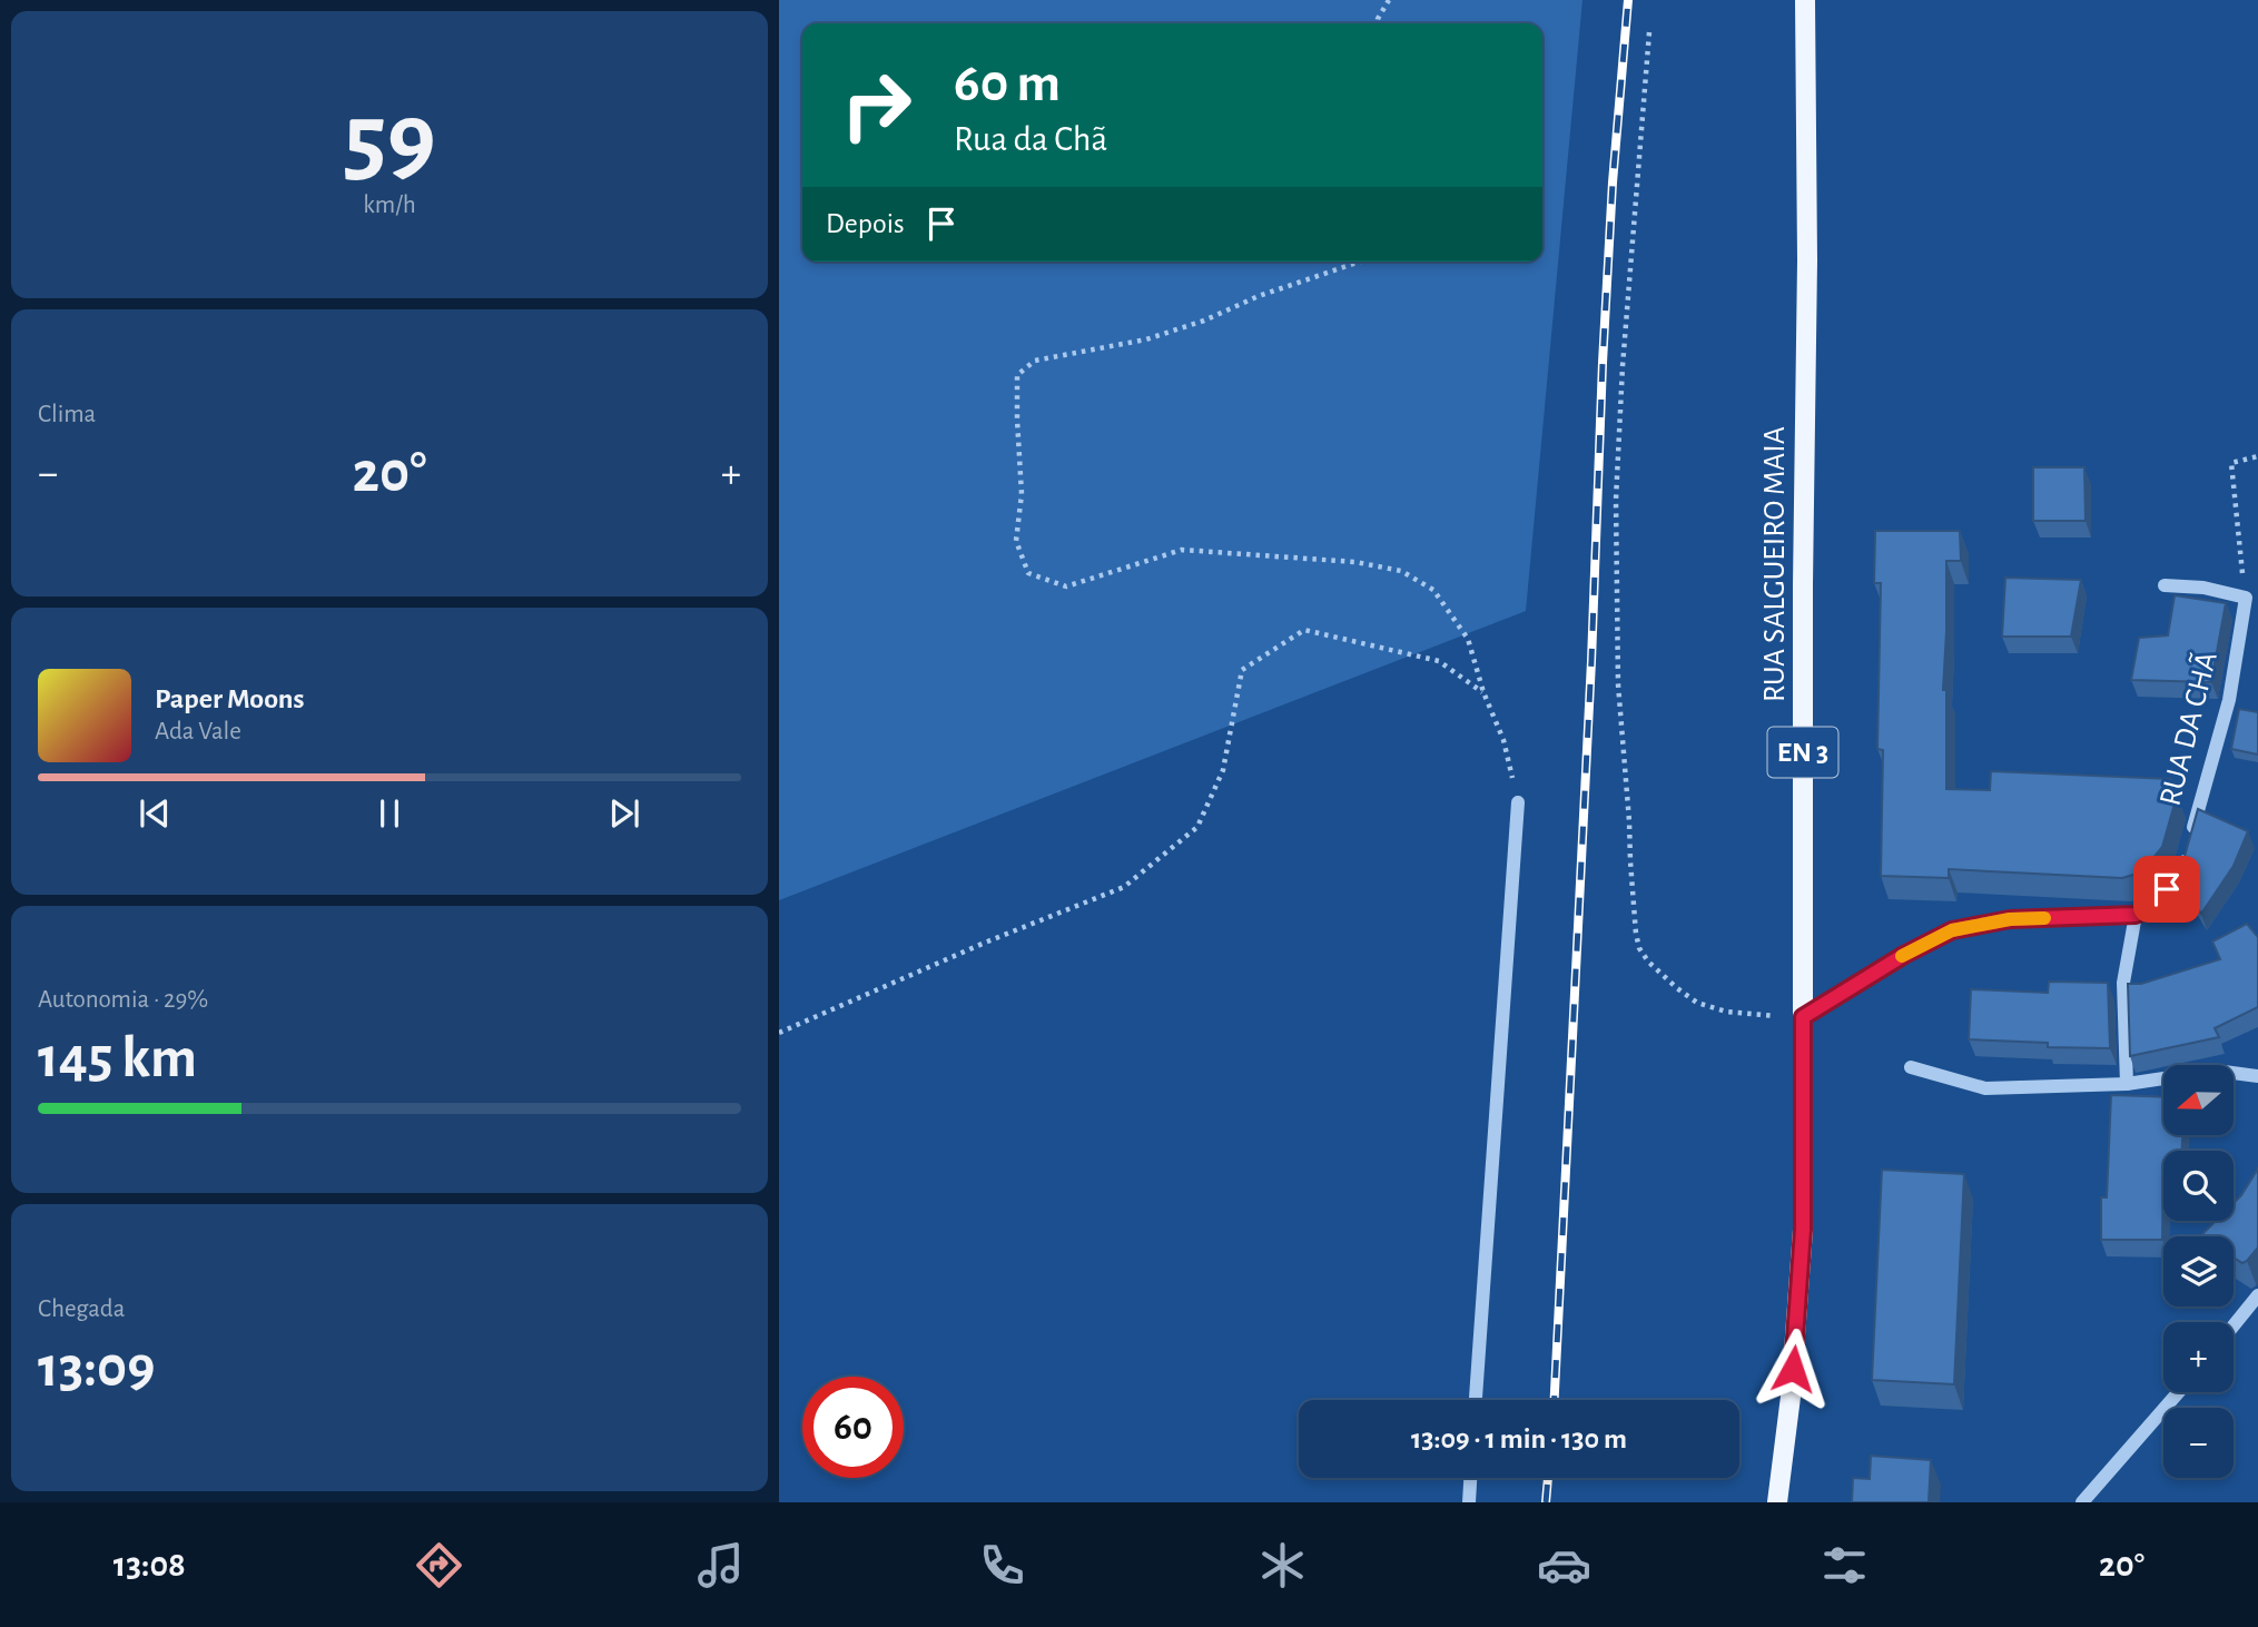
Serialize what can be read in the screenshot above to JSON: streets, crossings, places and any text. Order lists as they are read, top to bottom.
{
  "streets": {
    "main road": ["RUA SALGUEIRO MAIA", "EN 3"],
    "street": ["RUA DA CHÃ"]
  },
  "north": "left",
  "page": {
    "tile": [
      ["59", "km/h"],
      "Clima",
      ["Autonomia · 29%", "145 km"],
      ["Chegada", "13:09"]
    ],
    "turn": ["60 m", "Rua da Chã"],
    "then": "Depois",
    "heat": ["−", "20°", "+"],
    "song": ["Paper Moons", "Ada Vale"],
    "map_buttons": ["+", "−"],
    "limit": "60",
    "trip": "13:09 · 1 min · 130 m",
    "tabs": ["13:08", "20°"]
  }
}
